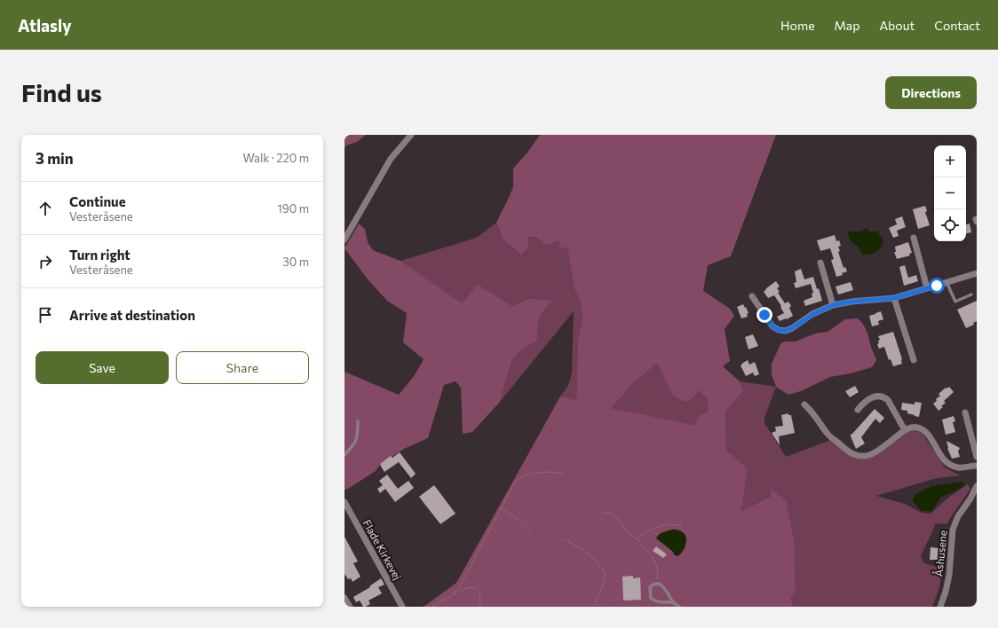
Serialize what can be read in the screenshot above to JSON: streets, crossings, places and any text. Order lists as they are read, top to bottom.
{
  "streets": {
    "street": ["Flade Kirkevej", "Åshusene"]
  },
  "page": {
    "header": "Atlasly",
    "nav": [
      "Home",
      "Map",
      "About",
      "Contact"
    ],
    "buttons": [
      "Directions",
      ["Save", "Share"]
    ],
    "title": "Find us",
    "heading": ["3 min", "Walk · 220 m"],
    "map_buttons": ["+", "−"],
    "list": [
      ["Continue", "Vesteråsene", "190 m"],
      ["Turn right", "Vesteråsene", "30 m"],
      "Arrive at destination"
    ]
  }
}
